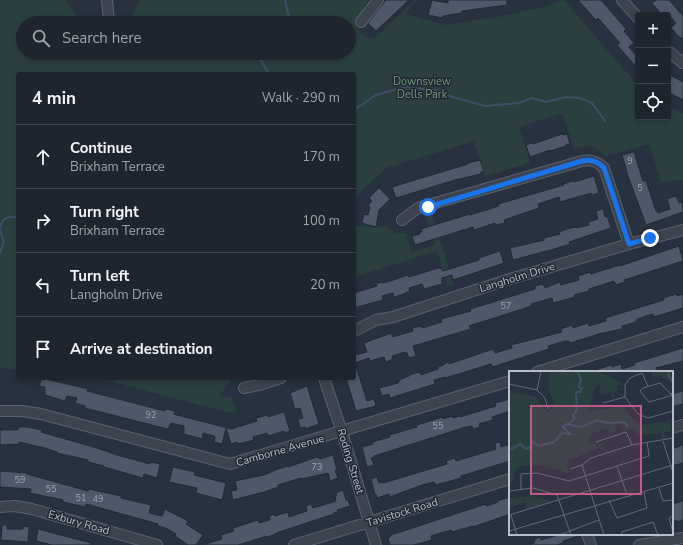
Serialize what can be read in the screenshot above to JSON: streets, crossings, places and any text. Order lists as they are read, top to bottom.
{
  "streets": {
    "street": [
      "Langholm Drive",
      "Camborne Avenue",
      "Roding Street",
      "Tavistock Road",
      "Exbury Road"
    ]
  },
  "crossings": [
    ["Camborne Avenue", "Roding Street"],
    ["Roding Street", "Tavistock Road"]
  ],
  "parks": ["Downsview Dells Park"],
  "house_numbers": [
    "9",
    "5",
    "57",
    "92",
    "55",
    "73",
    "59",
    "55",
    "51",
    "49"
  ],
  "page": {
    "map_buttons": ["+", "−"],
    "search": "Search here",
    "heading": ["4 min", "Walk · 290 m"],
    "list": [
      ["Continue", "Brixham Terrace", "170 m"],
      ["Turn right", "Brixham Terrace", "100 m"],
      ["Turn left", "Langholm Drive", "20 m"],
      "Arrive at destination"
    ]
  }
}
